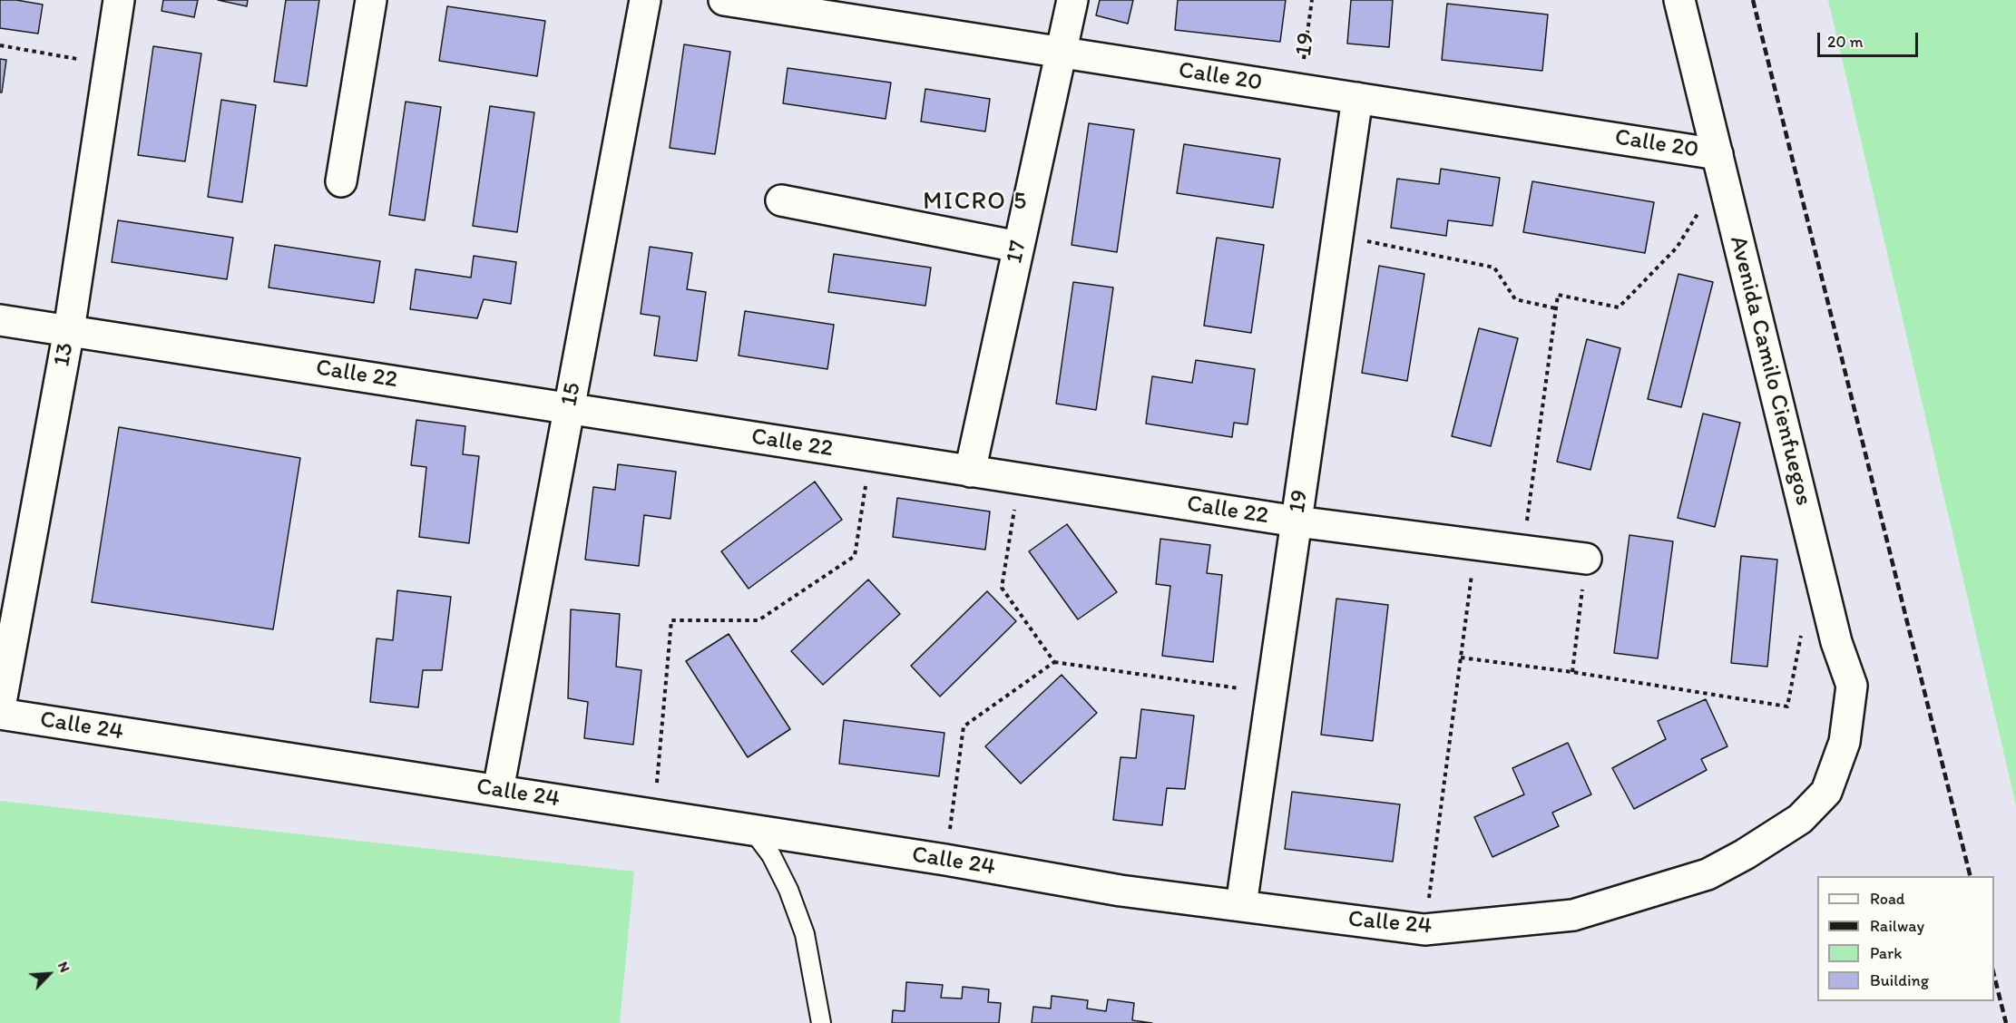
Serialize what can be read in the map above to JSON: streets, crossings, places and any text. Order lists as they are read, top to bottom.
{
  "streets": {
    "street": [
      "19",
      "Calle 20",
      "17",
      "13",
      "Avenida Camilo Cienfuegos",
      "Calle 22",
      "15",
      "Calle 24"
    ]
  },
  "crossings": [
    ["19", "Calle 20"],
    ["19", "Calle 22"],
    ["19", "Calle 24"],
    ["Calle 20", "17"],
    ["Calle 20", "Avenida Camilo Cienfuegos"],
    ["17", "Calle 22"],
    ["13", "Calle 22"],
    ["Avenida Camilo Cienfuegos", "Calle 24"],
    ["Calle 22", "15"],
    ["15", "Calle 24"]
  ],
  "districts": ["MICRO 5"],
  "legend": [
    "Road",
    "Railway",
    "Park",
    "Building"
  ],
  "scale_bar": "20 m",
  "north": "top right"
}
